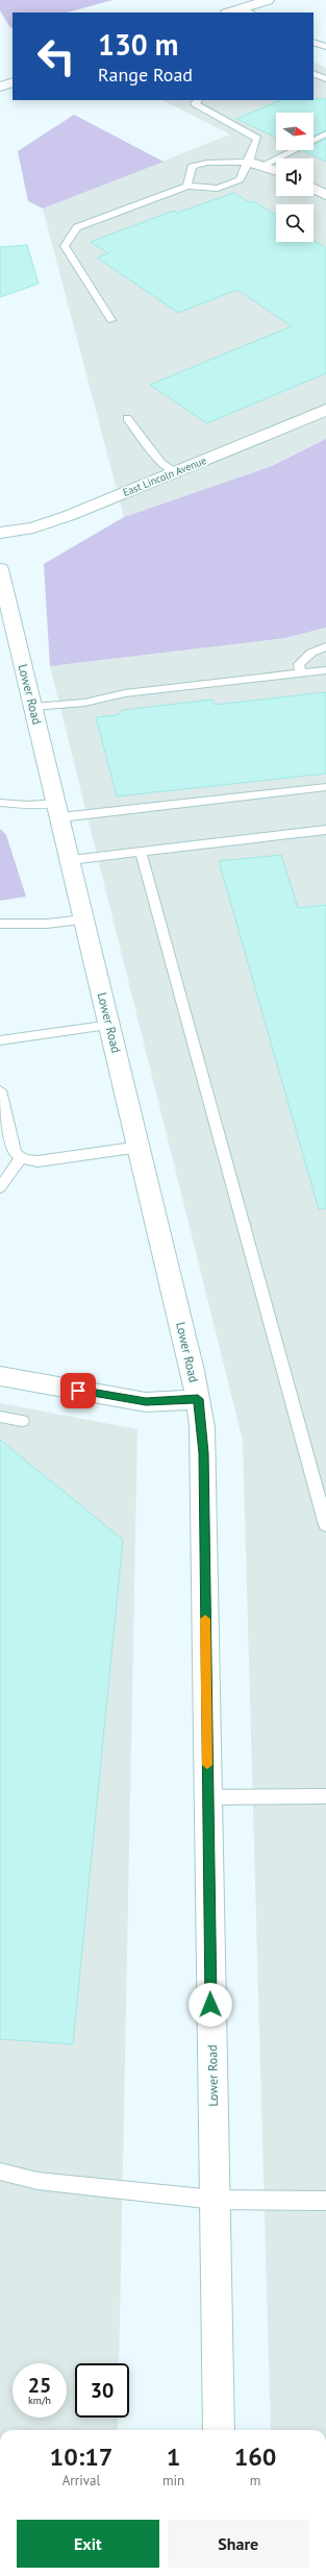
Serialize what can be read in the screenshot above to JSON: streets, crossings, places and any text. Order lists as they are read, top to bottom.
{
  "streets": {
    "street": ["East Lincoln Avenue", "Lower Road"]
  },
  "north": "right",
  "page": {
    "turn": ["130 m", "Range Road"],
    "speed": "25 km/h",
    "limit": "30",
    "eta": [
      "10:17",
      "Arrival",
      "1",
      "min",
      "160",
      "m"
    ],
    "buttons": ["Exit", "Share"]
  }
}
